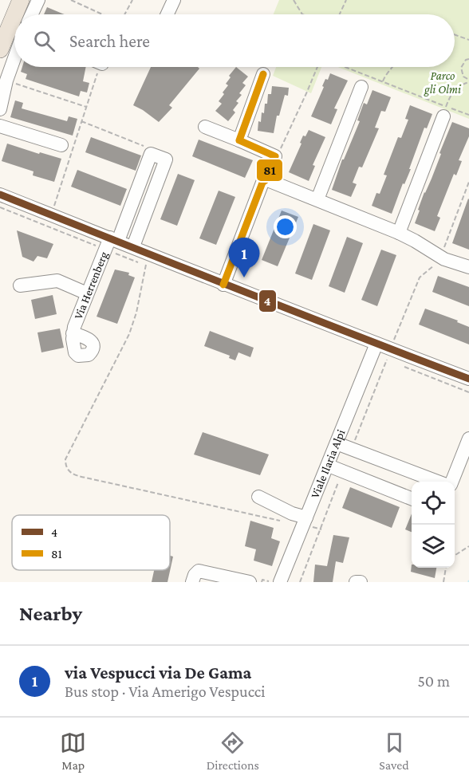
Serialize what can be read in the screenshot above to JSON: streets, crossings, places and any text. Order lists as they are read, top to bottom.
{
  "streets": {
    "street": ["Via Herrenberg", "Viale Ilaria Alpi"]
  },
  "parks": ["Parco gli Olmi"],
  "lines": ["transit line 81", "transit line 4"],
  "legend": ["4", "81"],
  "page": {
    "search": "Search here",
    "pins": "1",
    "heading": "Nearby",
    "list": [
      {
        "mark": "1",
        "name": "via Vespucci via De Gama",
        "note": "Bus stop · Via Amerigo Vespucci",
        "value": "50 m"
      }
    ],
    "nav": ["Map", "Directions", "Saved"]
  }
}
